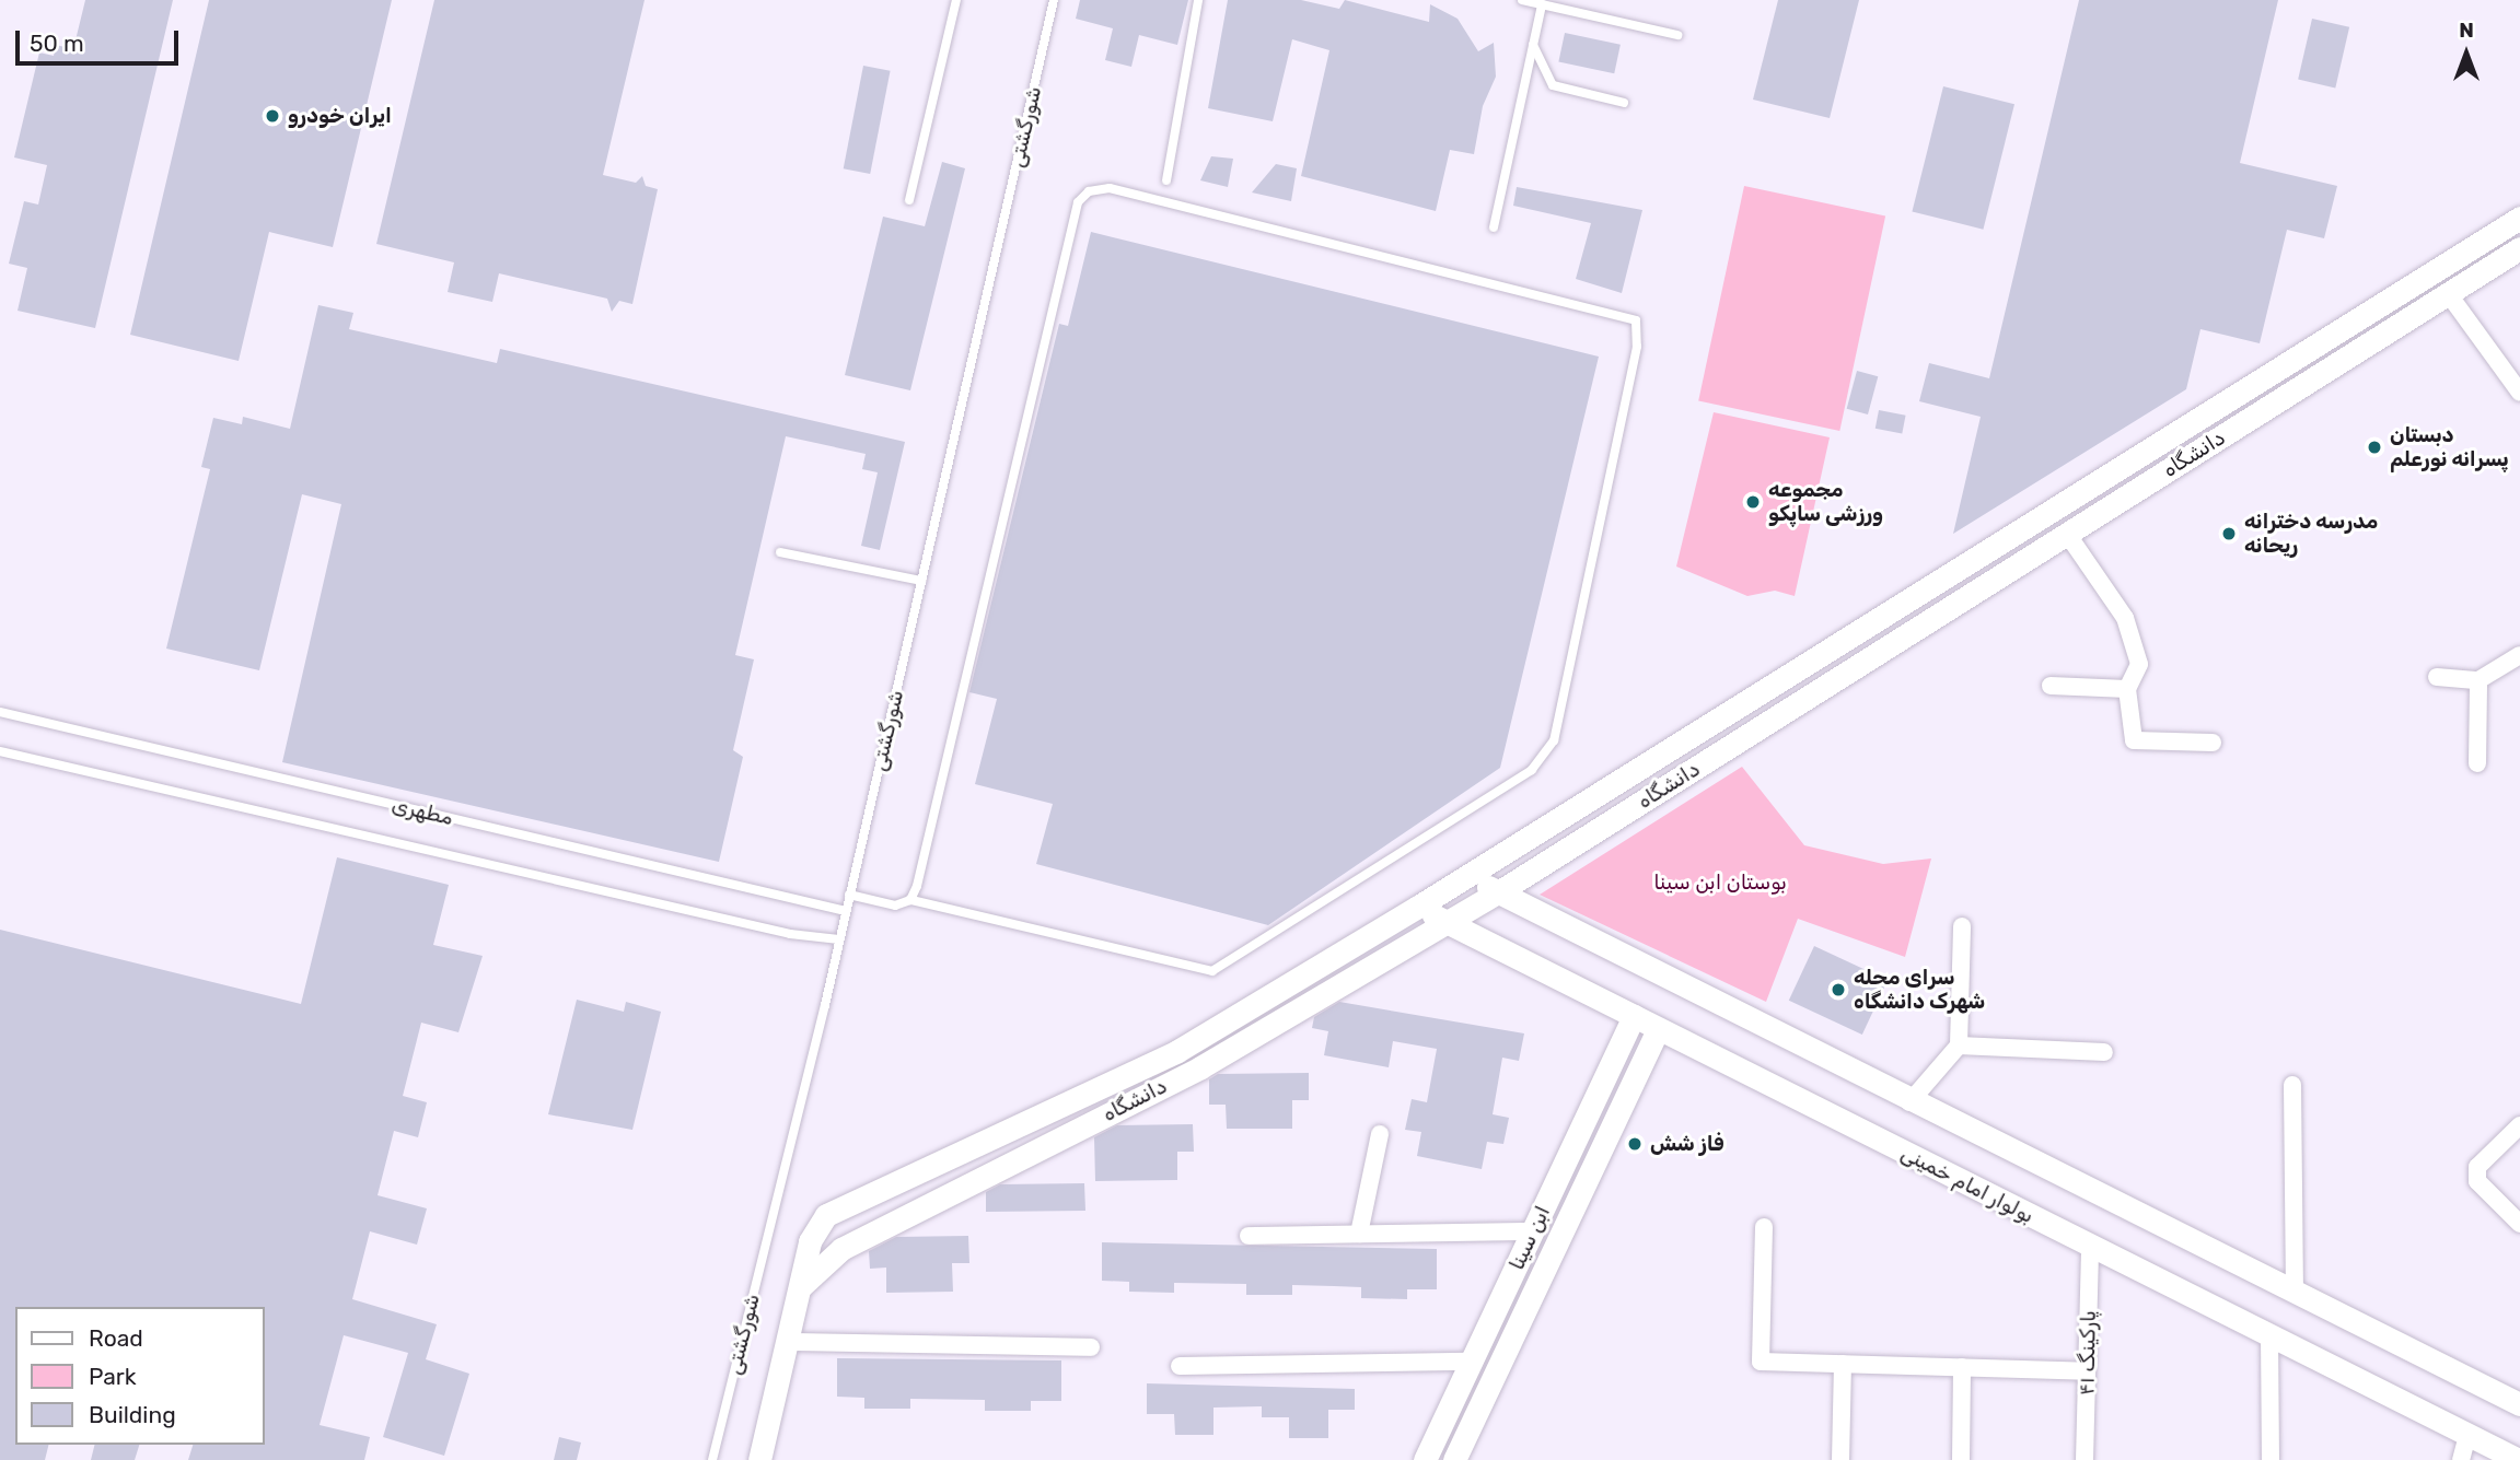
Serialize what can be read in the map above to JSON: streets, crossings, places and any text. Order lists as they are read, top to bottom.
{
  "streets": {
    "street": [
      "دانشگاه",
      "بولوار امام خمینی",
      "ابن سینا",
      "پارکینگ ۴۱"
    ],
    "lane": ["شورگشتی", "مطهری"]
  },
  "crossings": [
    ["شورگشتی", "مطهری"],
    ["دانشگاه", "بولوار امام خمینی"],
    ["بولوار امام خمینی", "ابن سینا"],
    ["بولوار امام خمینی", "پارکینگ ۴۱"]
  ],
  "parks": ["بوستان ابن سینا"],
  "places": [
    "ایران خودرو",
    "دبستان پسرانه نورعلم",
    "مجموعه ورزشی ساپکو",
    "مدرسه دخترانه ریحانه",
    "سرای محله شهرک دانشگاه",
    "فاز شش"
  ],
  "legend": ["Road", "Park", "Building"],
  "scale_bar": "50 m",
  "north": "top"
}
